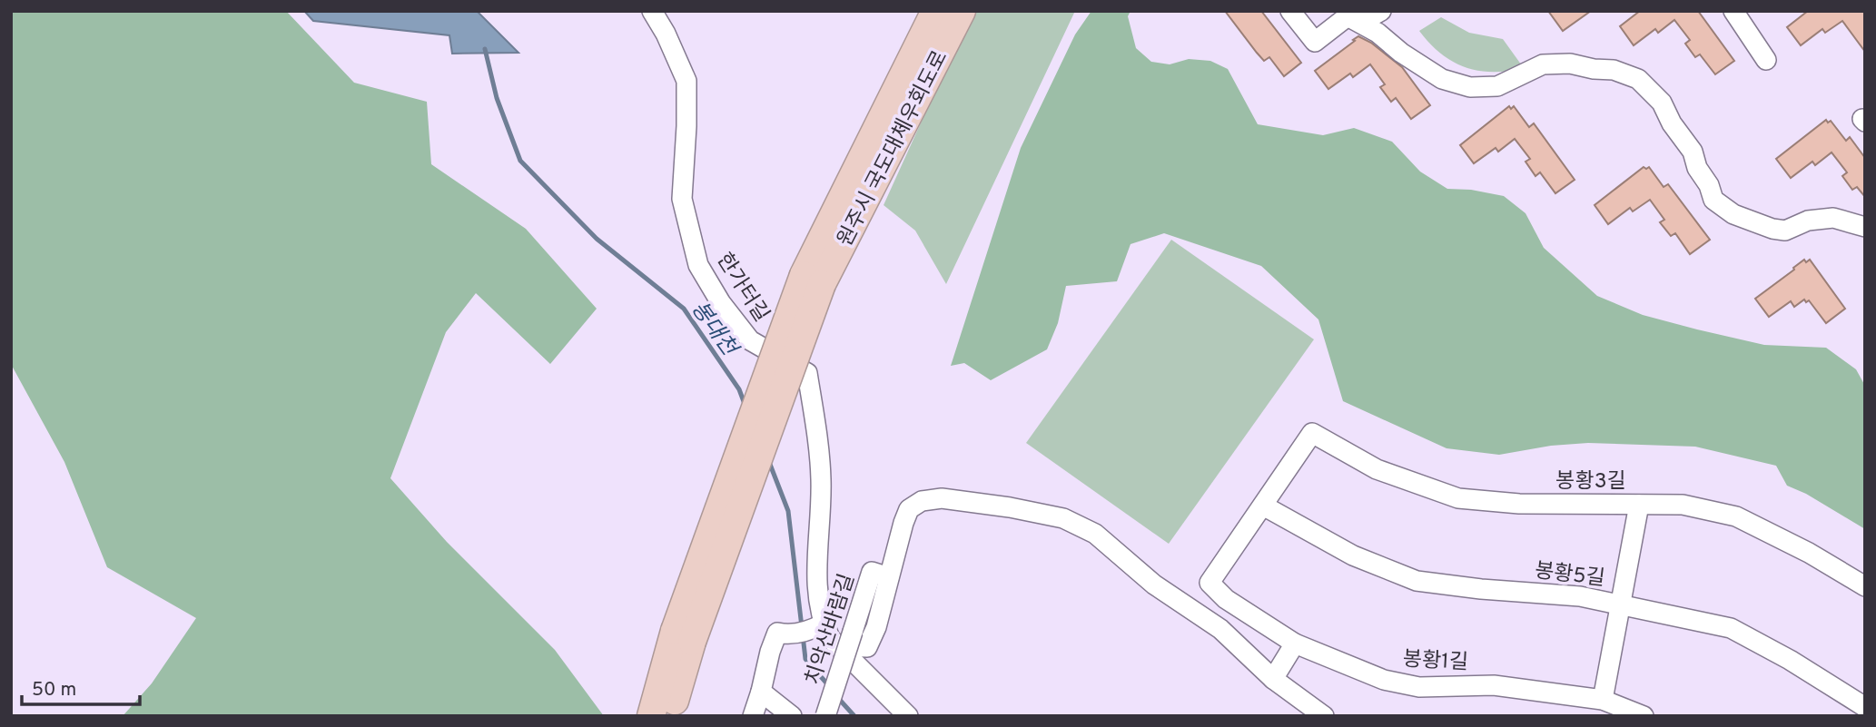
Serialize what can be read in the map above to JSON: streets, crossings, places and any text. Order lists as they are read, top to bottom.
{
  "streets": {
    "highway": ["원주시 국도대체우회도로"],
    "street": [
      "한가터길",
      "봉황3길",
      "봉황5길",
      "치악산바람길",
      "봉황1길"
    ]
  },
  "crossings": [
    ["봉황3길", "봉황5길"],
    ["봉황3길", "봉황1길"],
    ["봉황5길", "봉황1길"]
  ],
  "water": ["봉대천"],
  "scale_bar": "50 m"
}
